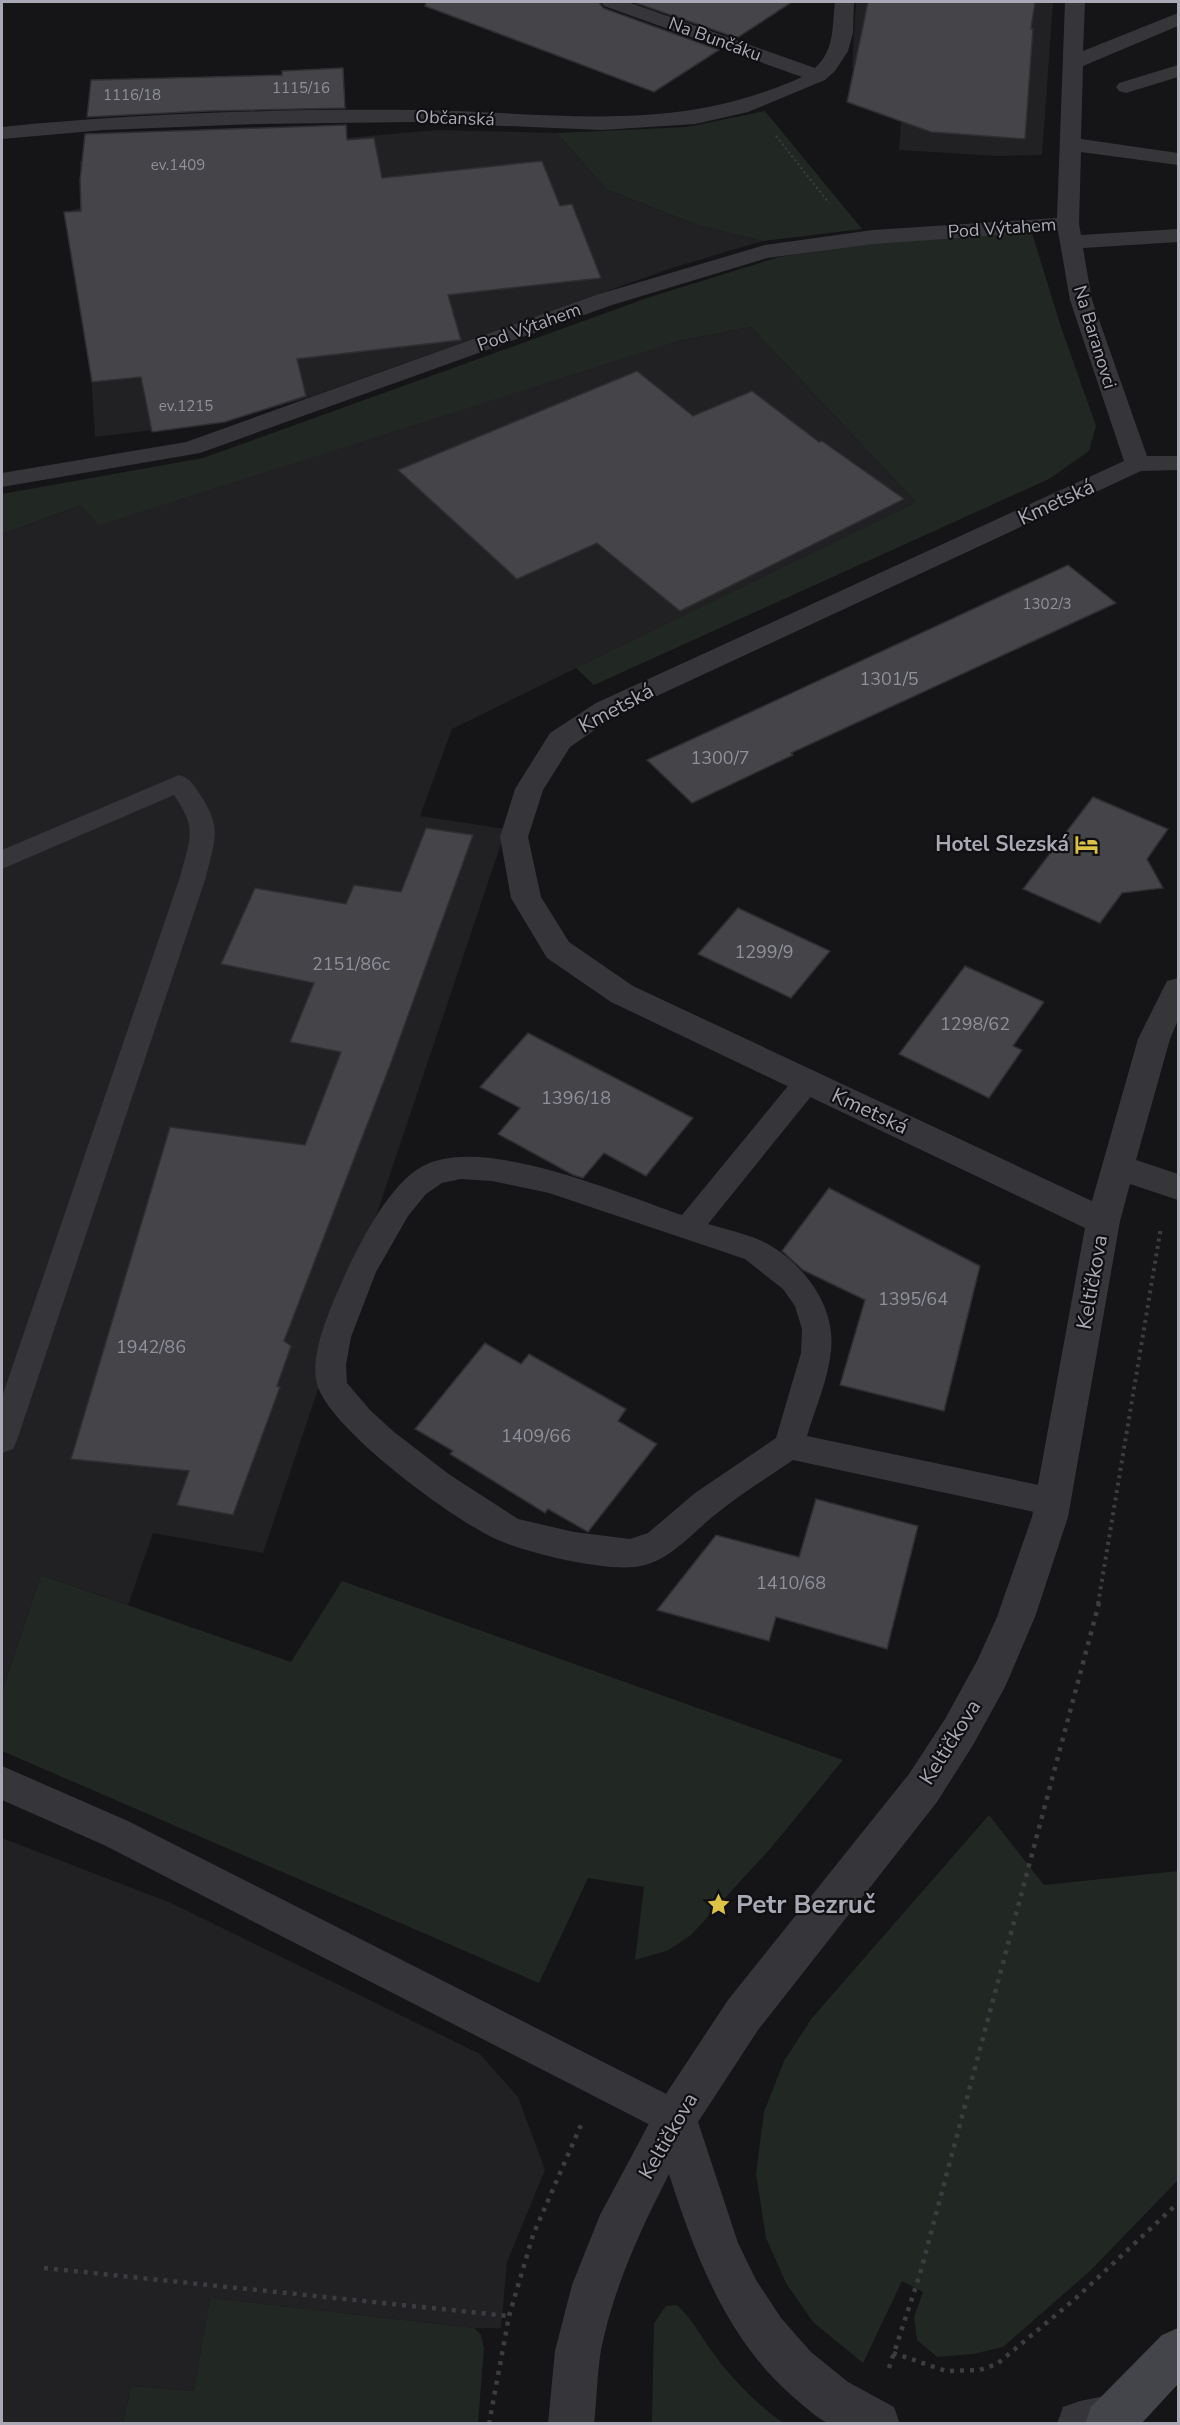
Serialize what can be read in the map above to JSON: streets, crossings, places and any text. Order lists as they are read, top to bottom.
{
  "streets": {
    "street": [
      "Na Bunčáku",
      "Občanská",
      "Pod Výtahem",
      "Na Baranovci",
      "Kmetská",
      "Keltičkova"
    ]
  },
  "crossings": [
    ["Na Bunčáku", "Občanská"],
    ["Pod Výtahem", "Na Baranovci"],
    ["Na Baranovci", "Kmetská"],
    ["Kmetská", "Keltičkova"]
  ],
  "places": {
    "hotel": ["Hotel Slezská"],
    "place": ["Petr Bezruč"]
  },
  "house_numbers": [
    "1115/16",
    "1116/18",
    "ev.1409",
    "ev.1215",
    "1302/3",
    "1301/5",
    "1300/7",
    "1299/9",
    "2151/86c",
    "1298/62",
    "1396/18",
    "1395/64",
    "1942/86",
    "1409/66",
    "1410/68"
  ]
}
